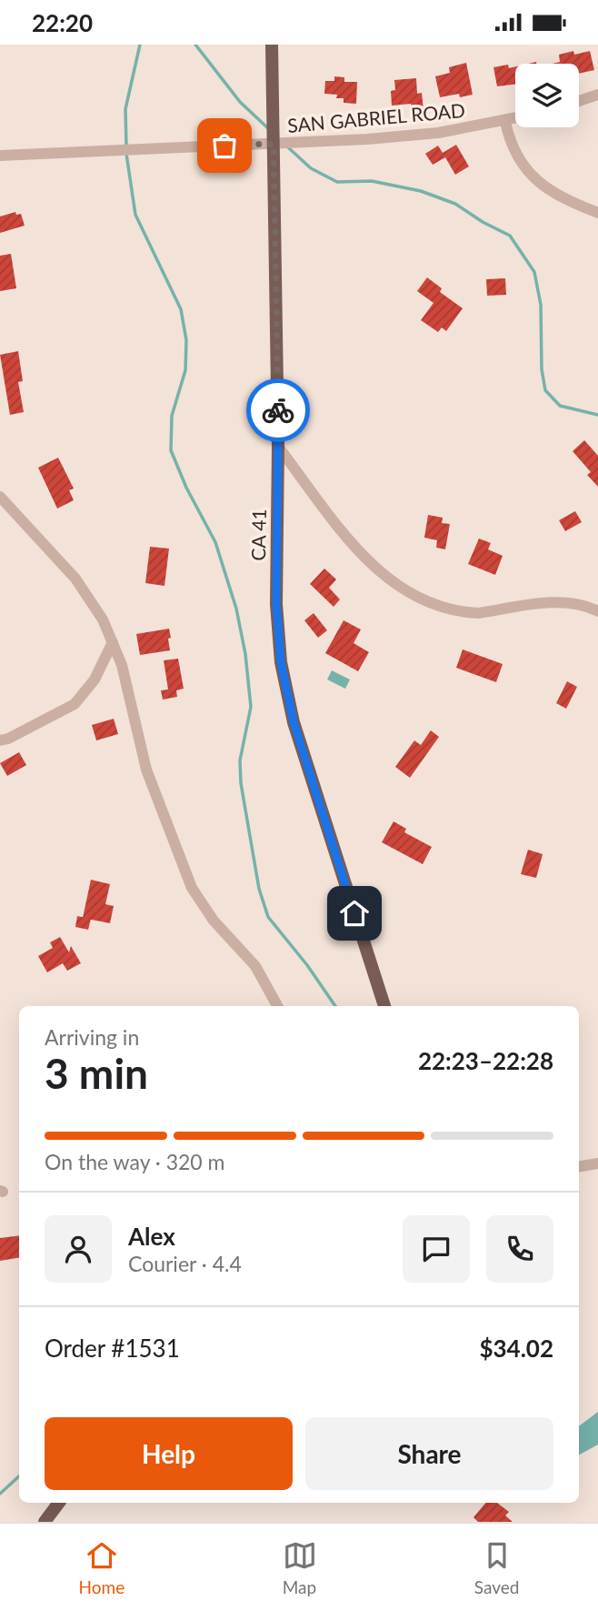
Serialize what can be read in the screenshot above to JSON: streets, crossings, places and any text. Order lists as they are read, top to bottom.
{
  "streets": {
    "main road": ["CA 41"],
    "street": ["SAN GABRIEL ROAD"]
  },
  "crossings": [
    ["SAN GABRIEL ROAD", "CA 41"]
  ],
  "page": {
    "status": "22:20",
    "heading": ["3 min", "Arriving in", "22:23–22:28"],
    "panel": [
      "Alex",
      "Courier · 4.4",
      "Order #1531",
      "$34.02"
    ],
    "bar": "On the way · 320 m",
    "buttons": ["Help", "Share"],
    "tabs": ["Home", "Map", "Saved"]
  }
}
